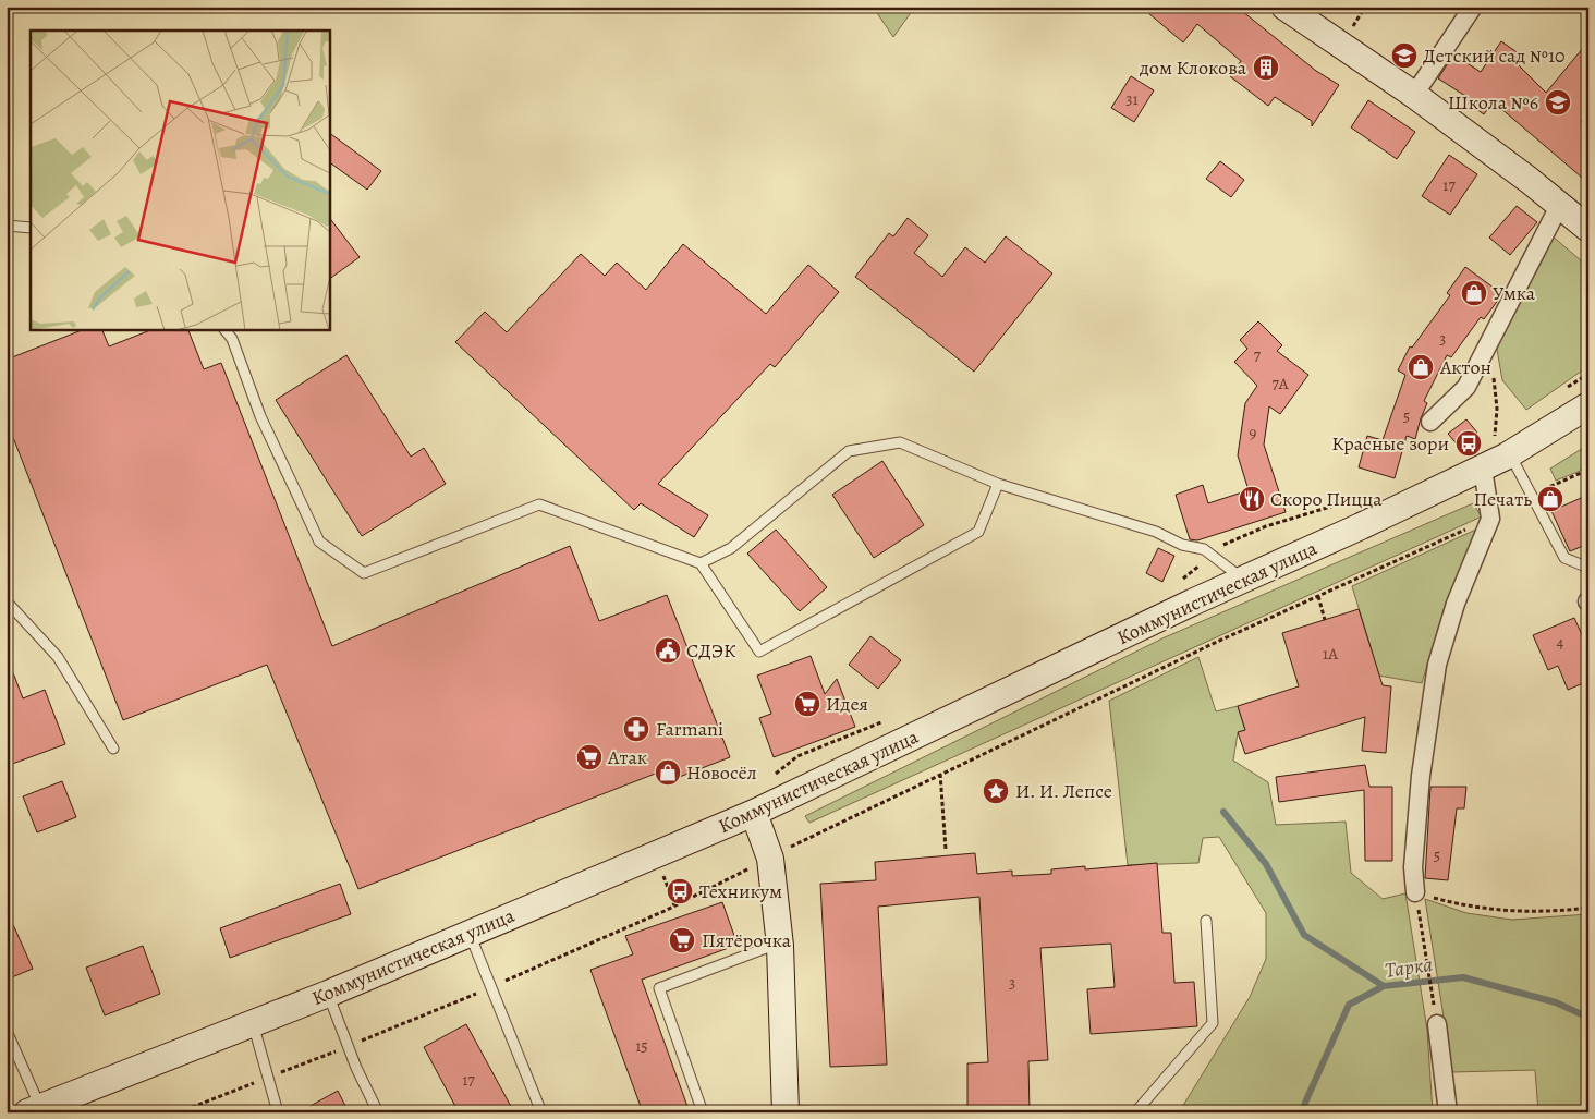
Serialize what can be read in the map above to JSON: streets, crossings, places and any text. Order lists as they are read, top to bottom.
{
  "streets": {
    "main road": ["Коммунистическая улица"]
  },
  "water": ["Тарка"],
  "places": {
    "school or university": ["Детский сад №10", "Школа №6"],
    "building": ["дом Клокова"],
    "shop": [
      "Умка",
      "Актон",
      "Печать",
      "Новосёл"
    ],
    "bus stop": ["Красные зори", "Техникум"],
    "restaurant": ["Скоро Пицца"],
    "public building": ["СДЭК"],
    "supermarket": ["Идея", "Атак", "Пятёрочка"],
    "pharmacy": ["Farmani"],
    "place": ["И. И. Лепсе"]
  },
  "house_numbers": [
    "31",
    "17",
    "3",
    "7",
    "7А",
    "5",
    "9",
    "4",
    "1А",
    "5",
    "3",
    "15",
    "17"
  ]
}
